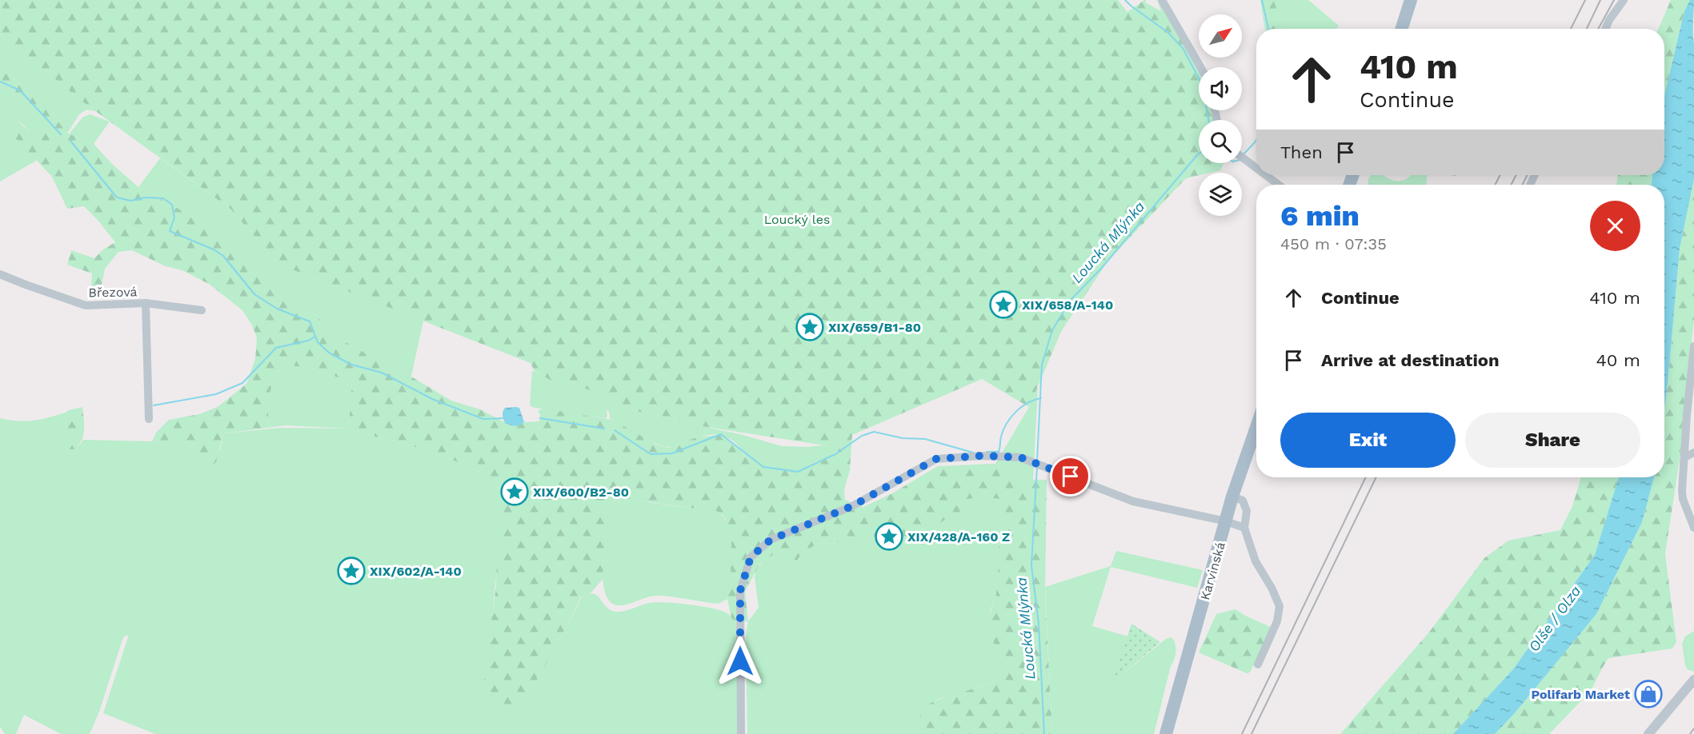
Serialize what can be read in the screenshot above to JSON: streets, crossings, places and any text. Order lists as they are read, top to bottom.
{
  "streets": {
    "main road": ["Karvinská"],
    "street": ["Březová"]
  },
  "water": ["Loucká Mlýnka", "Olše / Olza"],
  "parks": ["Loucký les"],
  "places": {
    "place": [
      "XIX/658/A-140",
      "XIX/659/B1-80",
      "XIX/600/B2-80",
      "XIX/428/A-160 Z",
      "XIX/602/A-140"
    ],
    "shop": ["Polifarb Market"]
  },
  "north": "top right",
  "page": {
    "turn": ["410 m", "Continue"],
    "then": "Then",
    "heading": ["6 min", "450 m · 07:35"],
    "list": [
      {
        "name": "Continue",
        "value": "410 m"
      },
      {
        "name": "Arrive at destination",
        "value": "40 m"
      }
    ],
    "buttons": ["Exit", "Share"]
  }
}
